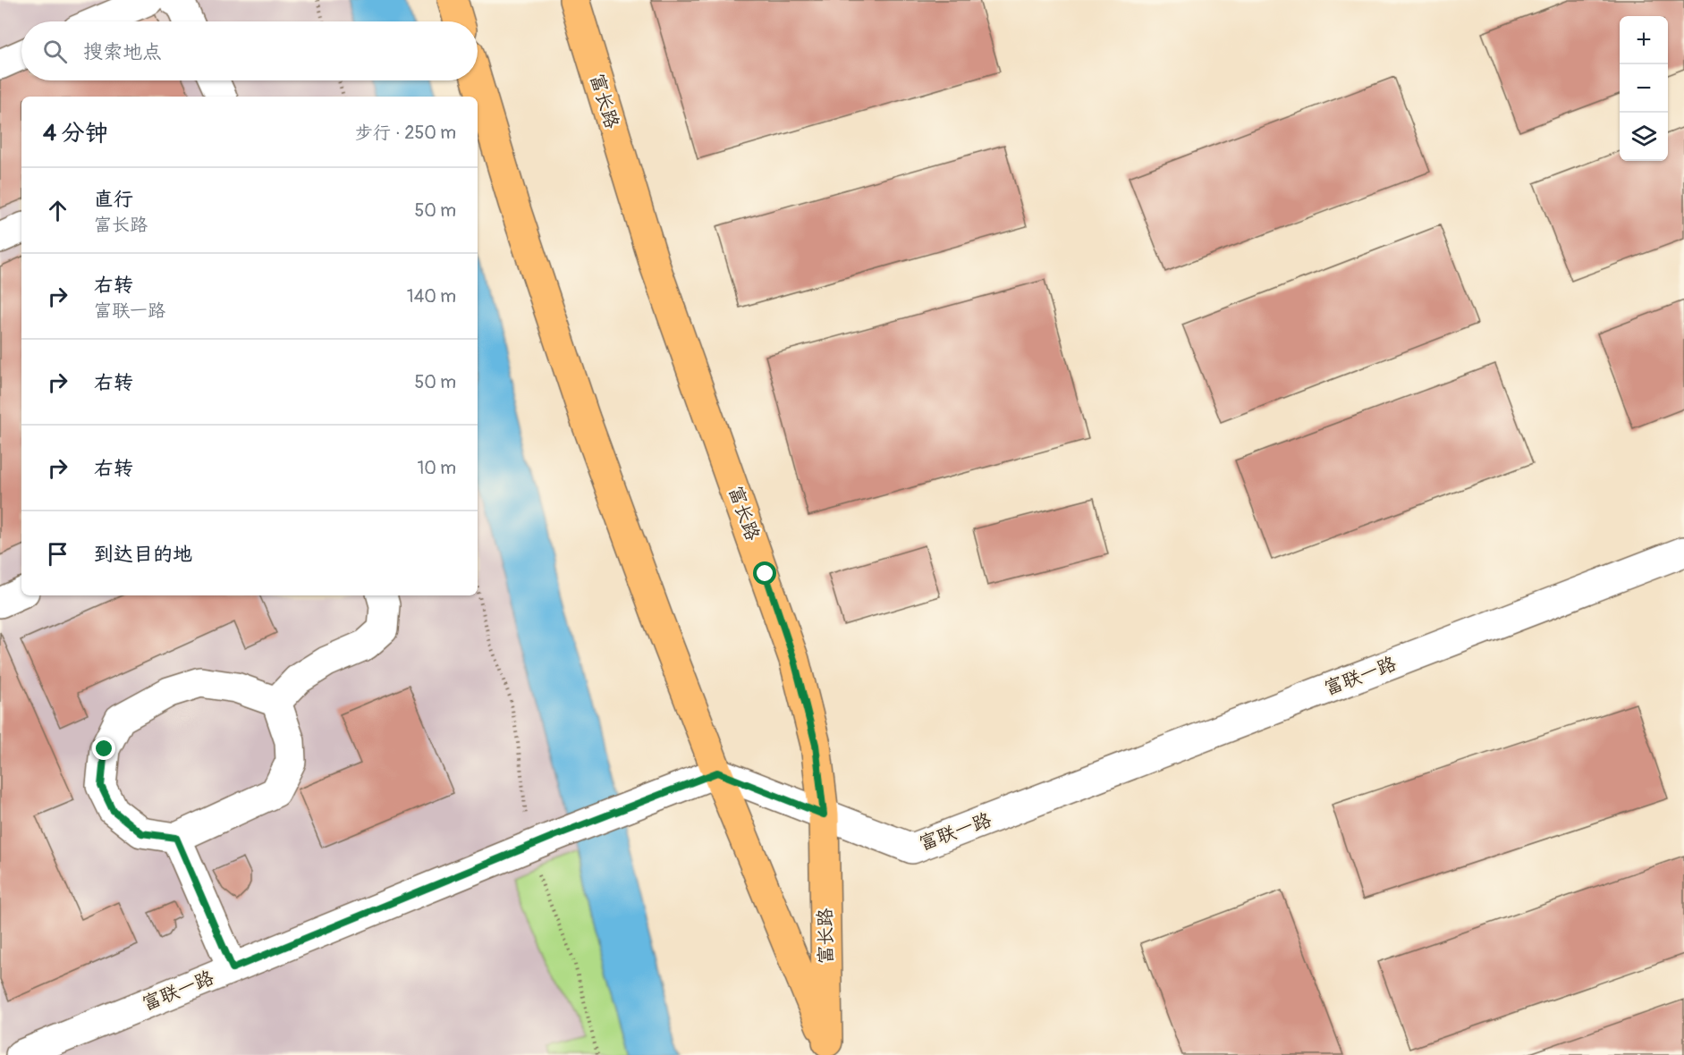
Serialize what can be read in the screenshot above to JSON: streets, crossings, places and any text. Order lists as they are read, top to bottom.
{
  "streets": {
    "main road": ["富长路"],
    "street": ["富联一路"]
  },
  "crossings": [
    ["富长路", "富联一路"]
  ],
  "page": {
    "map_buttons": ["+", "−"],
    "search": "搜索地点",
    "heading": ["4 分钟", "步行 · 250 m"],
    "list": [
      ["直行", "富长路", "50 m"],
      ["右转", "富联一路", "140 m"],
      ["右转", "50 m"],
      ["右转", "10 m"],
      "到达目的地"
    ]
  }
}
